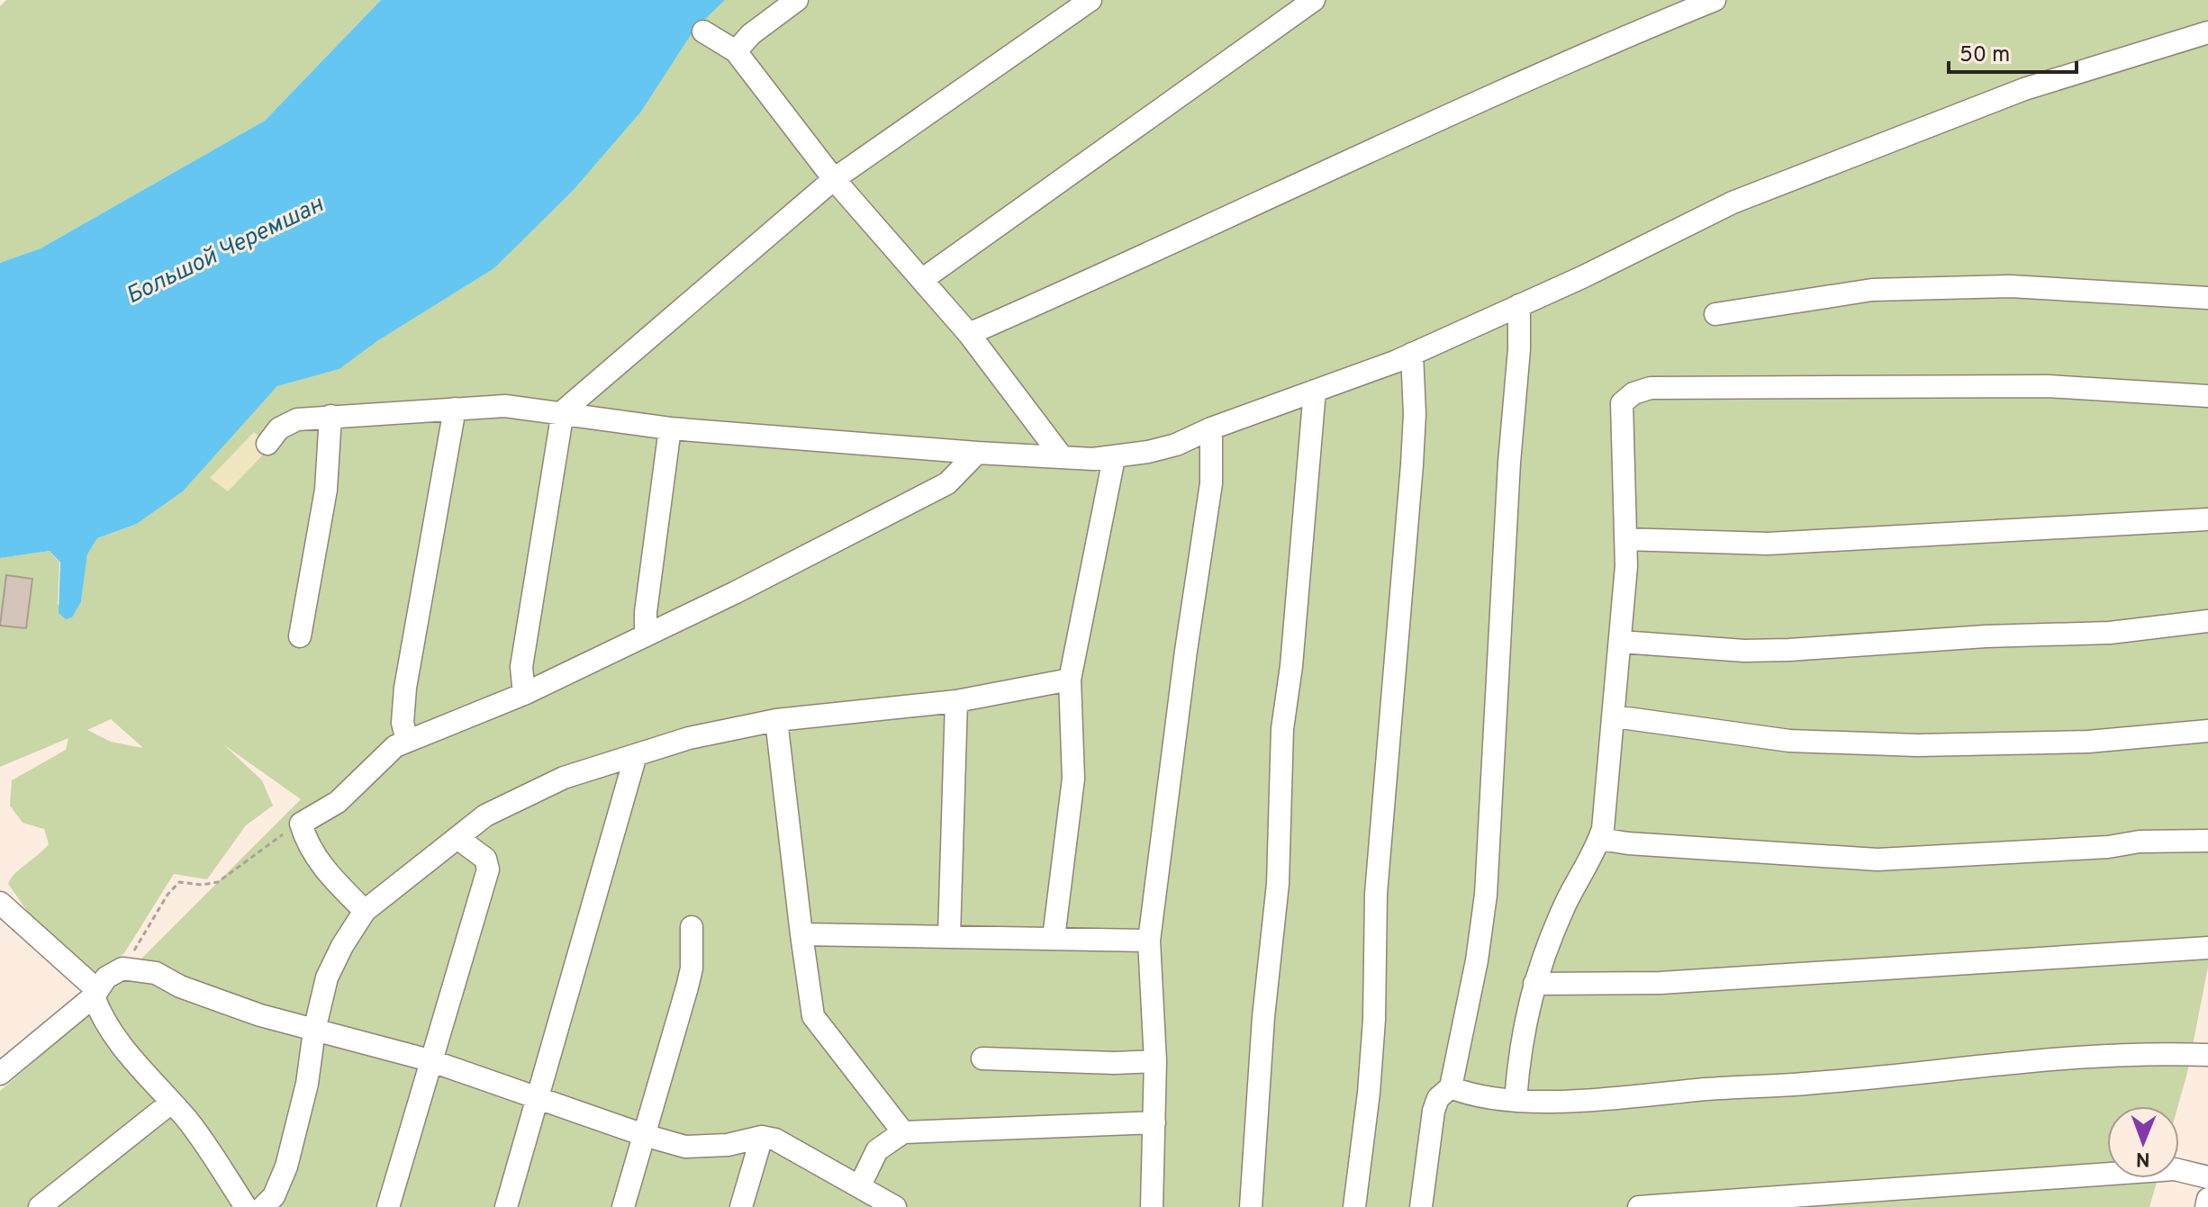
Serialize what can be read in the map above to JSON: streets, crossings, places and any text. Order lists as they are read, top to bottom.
{
  "water": ["Большой Черемшан"],
  "scale_bar": "50 m",
  "north": "bottom"
}
